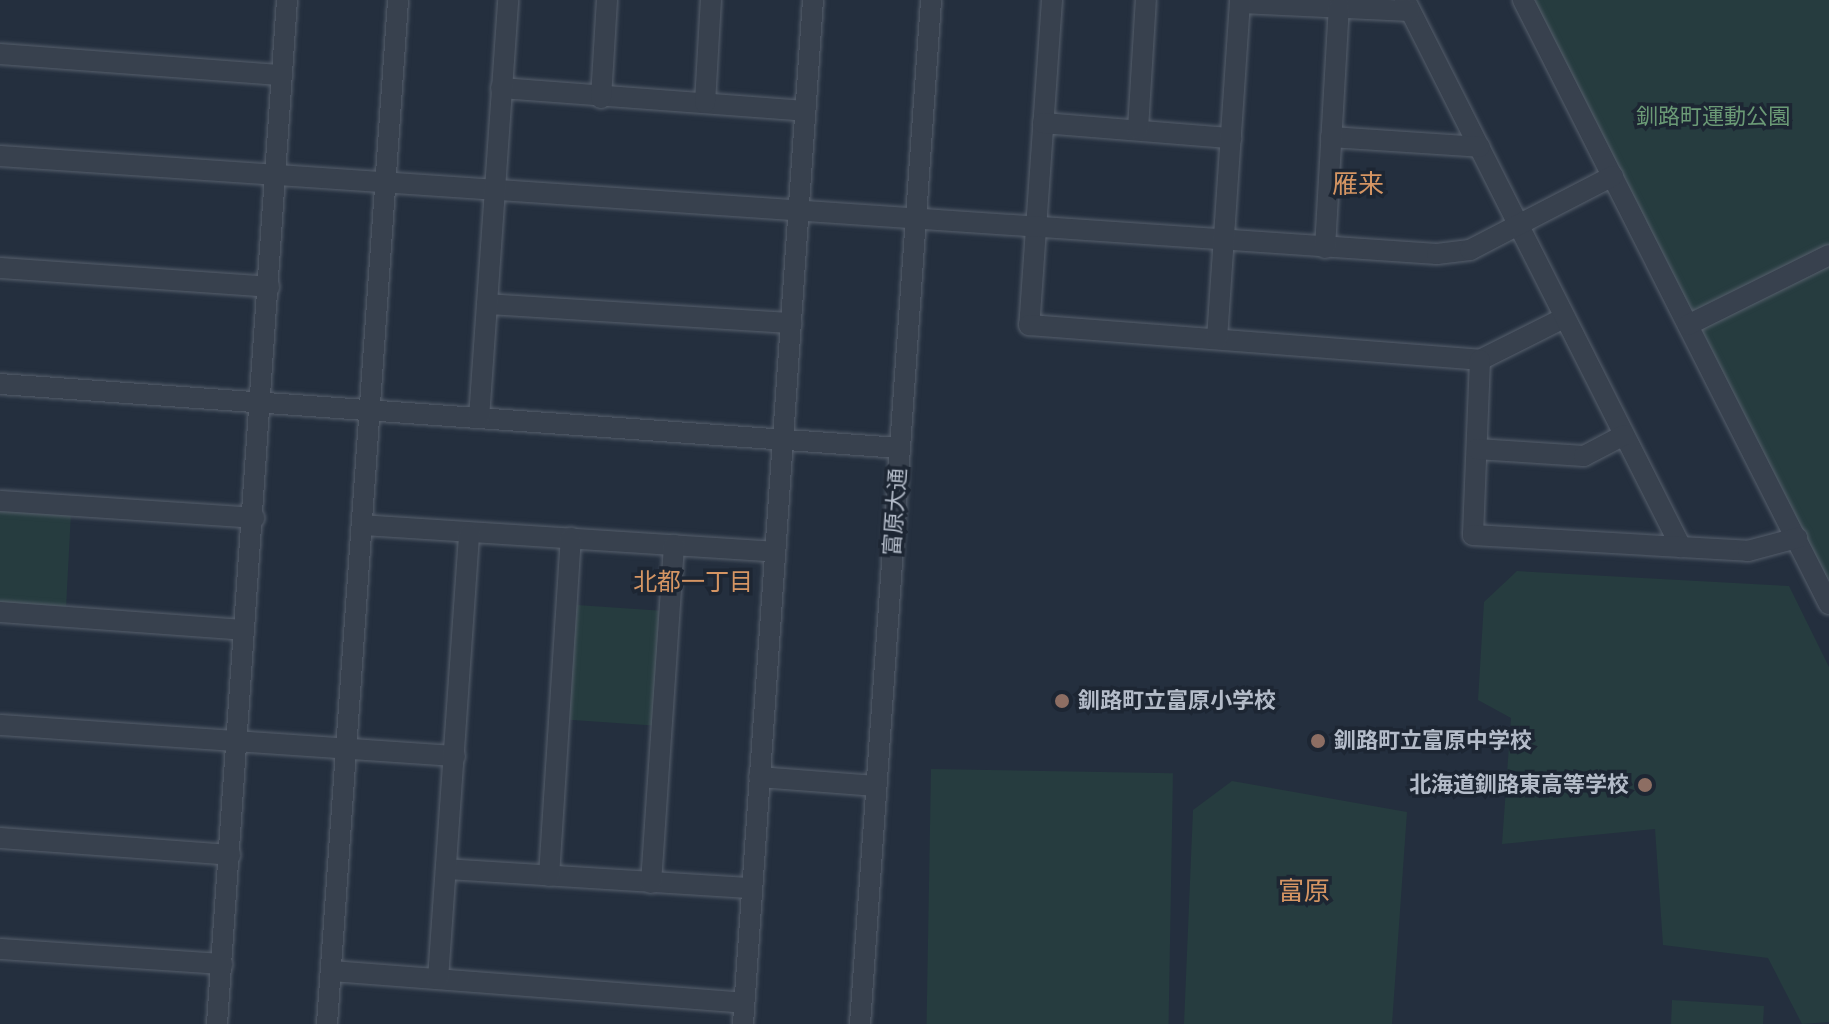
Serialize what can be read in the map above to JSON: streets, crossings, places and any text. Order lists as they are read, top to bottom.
{
  "streets": {
    "street": ["富原大通"]
  },
  "districts": ["雁来", "北都一丁目", "富原"],
  "parks": ["釧路町運動公園"],
  "places": ["釧路町立富原小学校", "釧路町立富原中学校", "北海道釧路東高等学校"]
}
